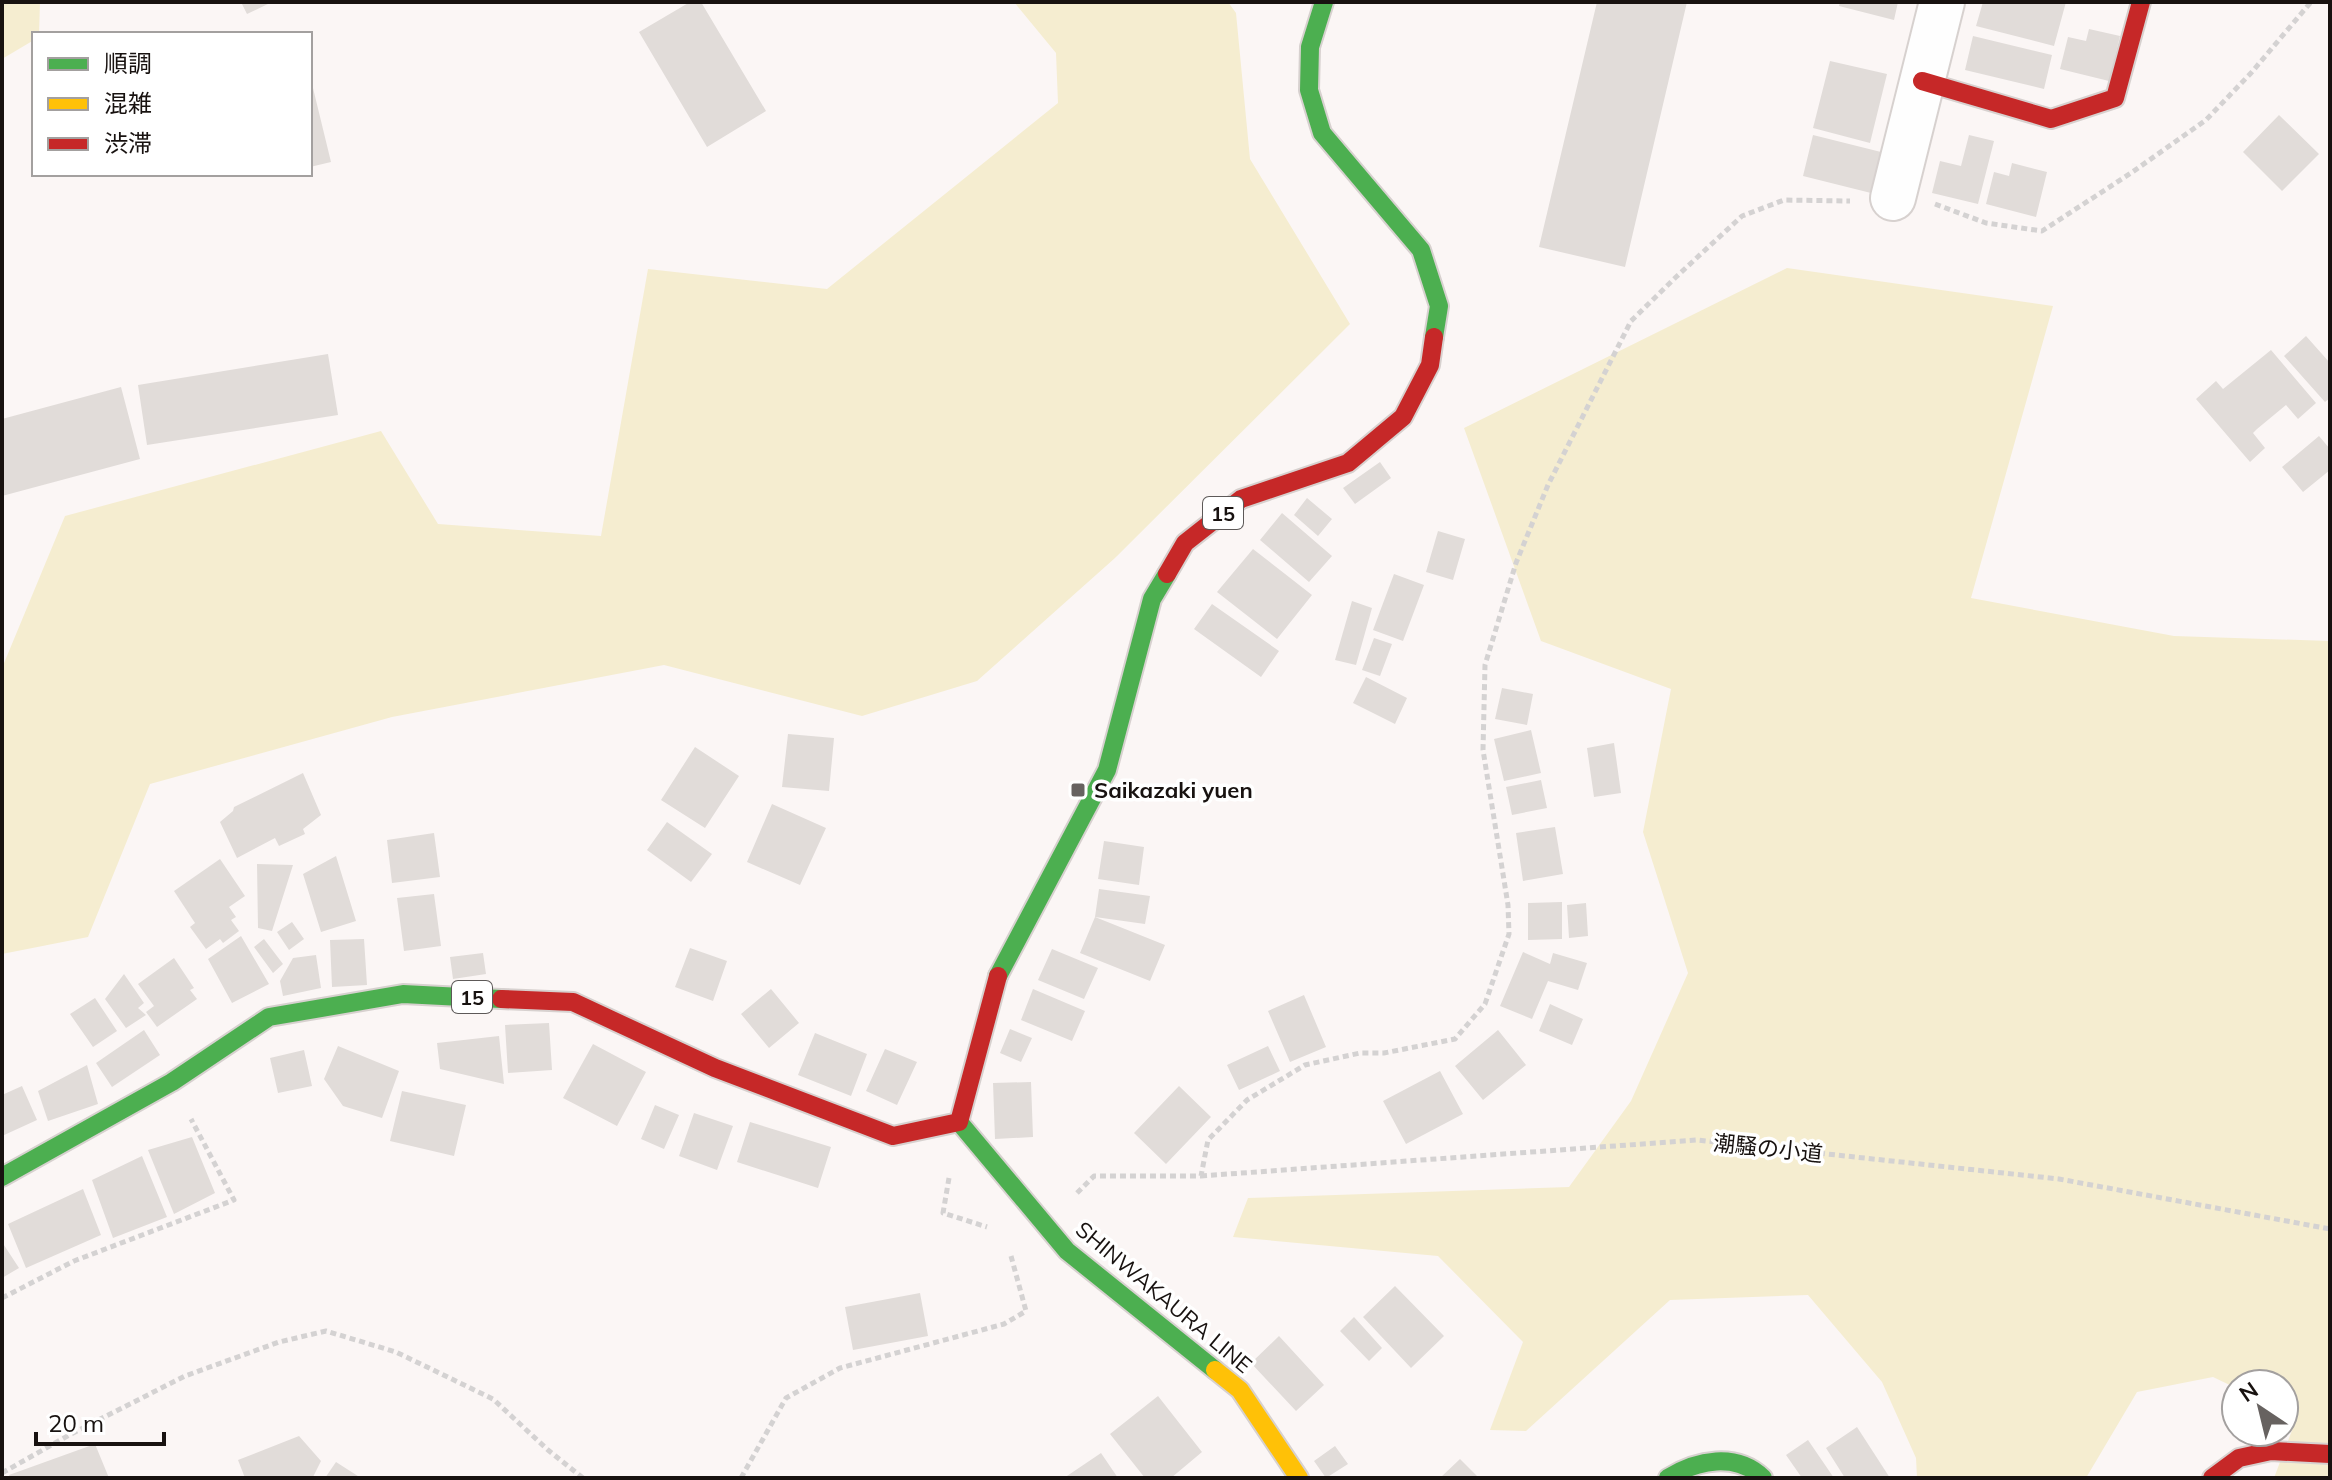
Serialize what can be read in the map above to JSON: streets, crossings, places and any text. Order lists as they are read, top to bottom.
{
  "streets": {
    "main road": ["15", "SHINWAKAURA LINE"],
    "path": ["潮騒の小道"]
  },
  "crossings": [
    ["15", "SHINWAKAURA LINE"],
    ["潮騒の小道", "SHINWAKAURA LINE"]
  ],
  "places": {
    "transit": ["Saikazaki yuen"]
  },
  "legend": ["順調", "混雑", "渋滞"],
  "scale_bar": "20 m",
  "north": "top left"
}
